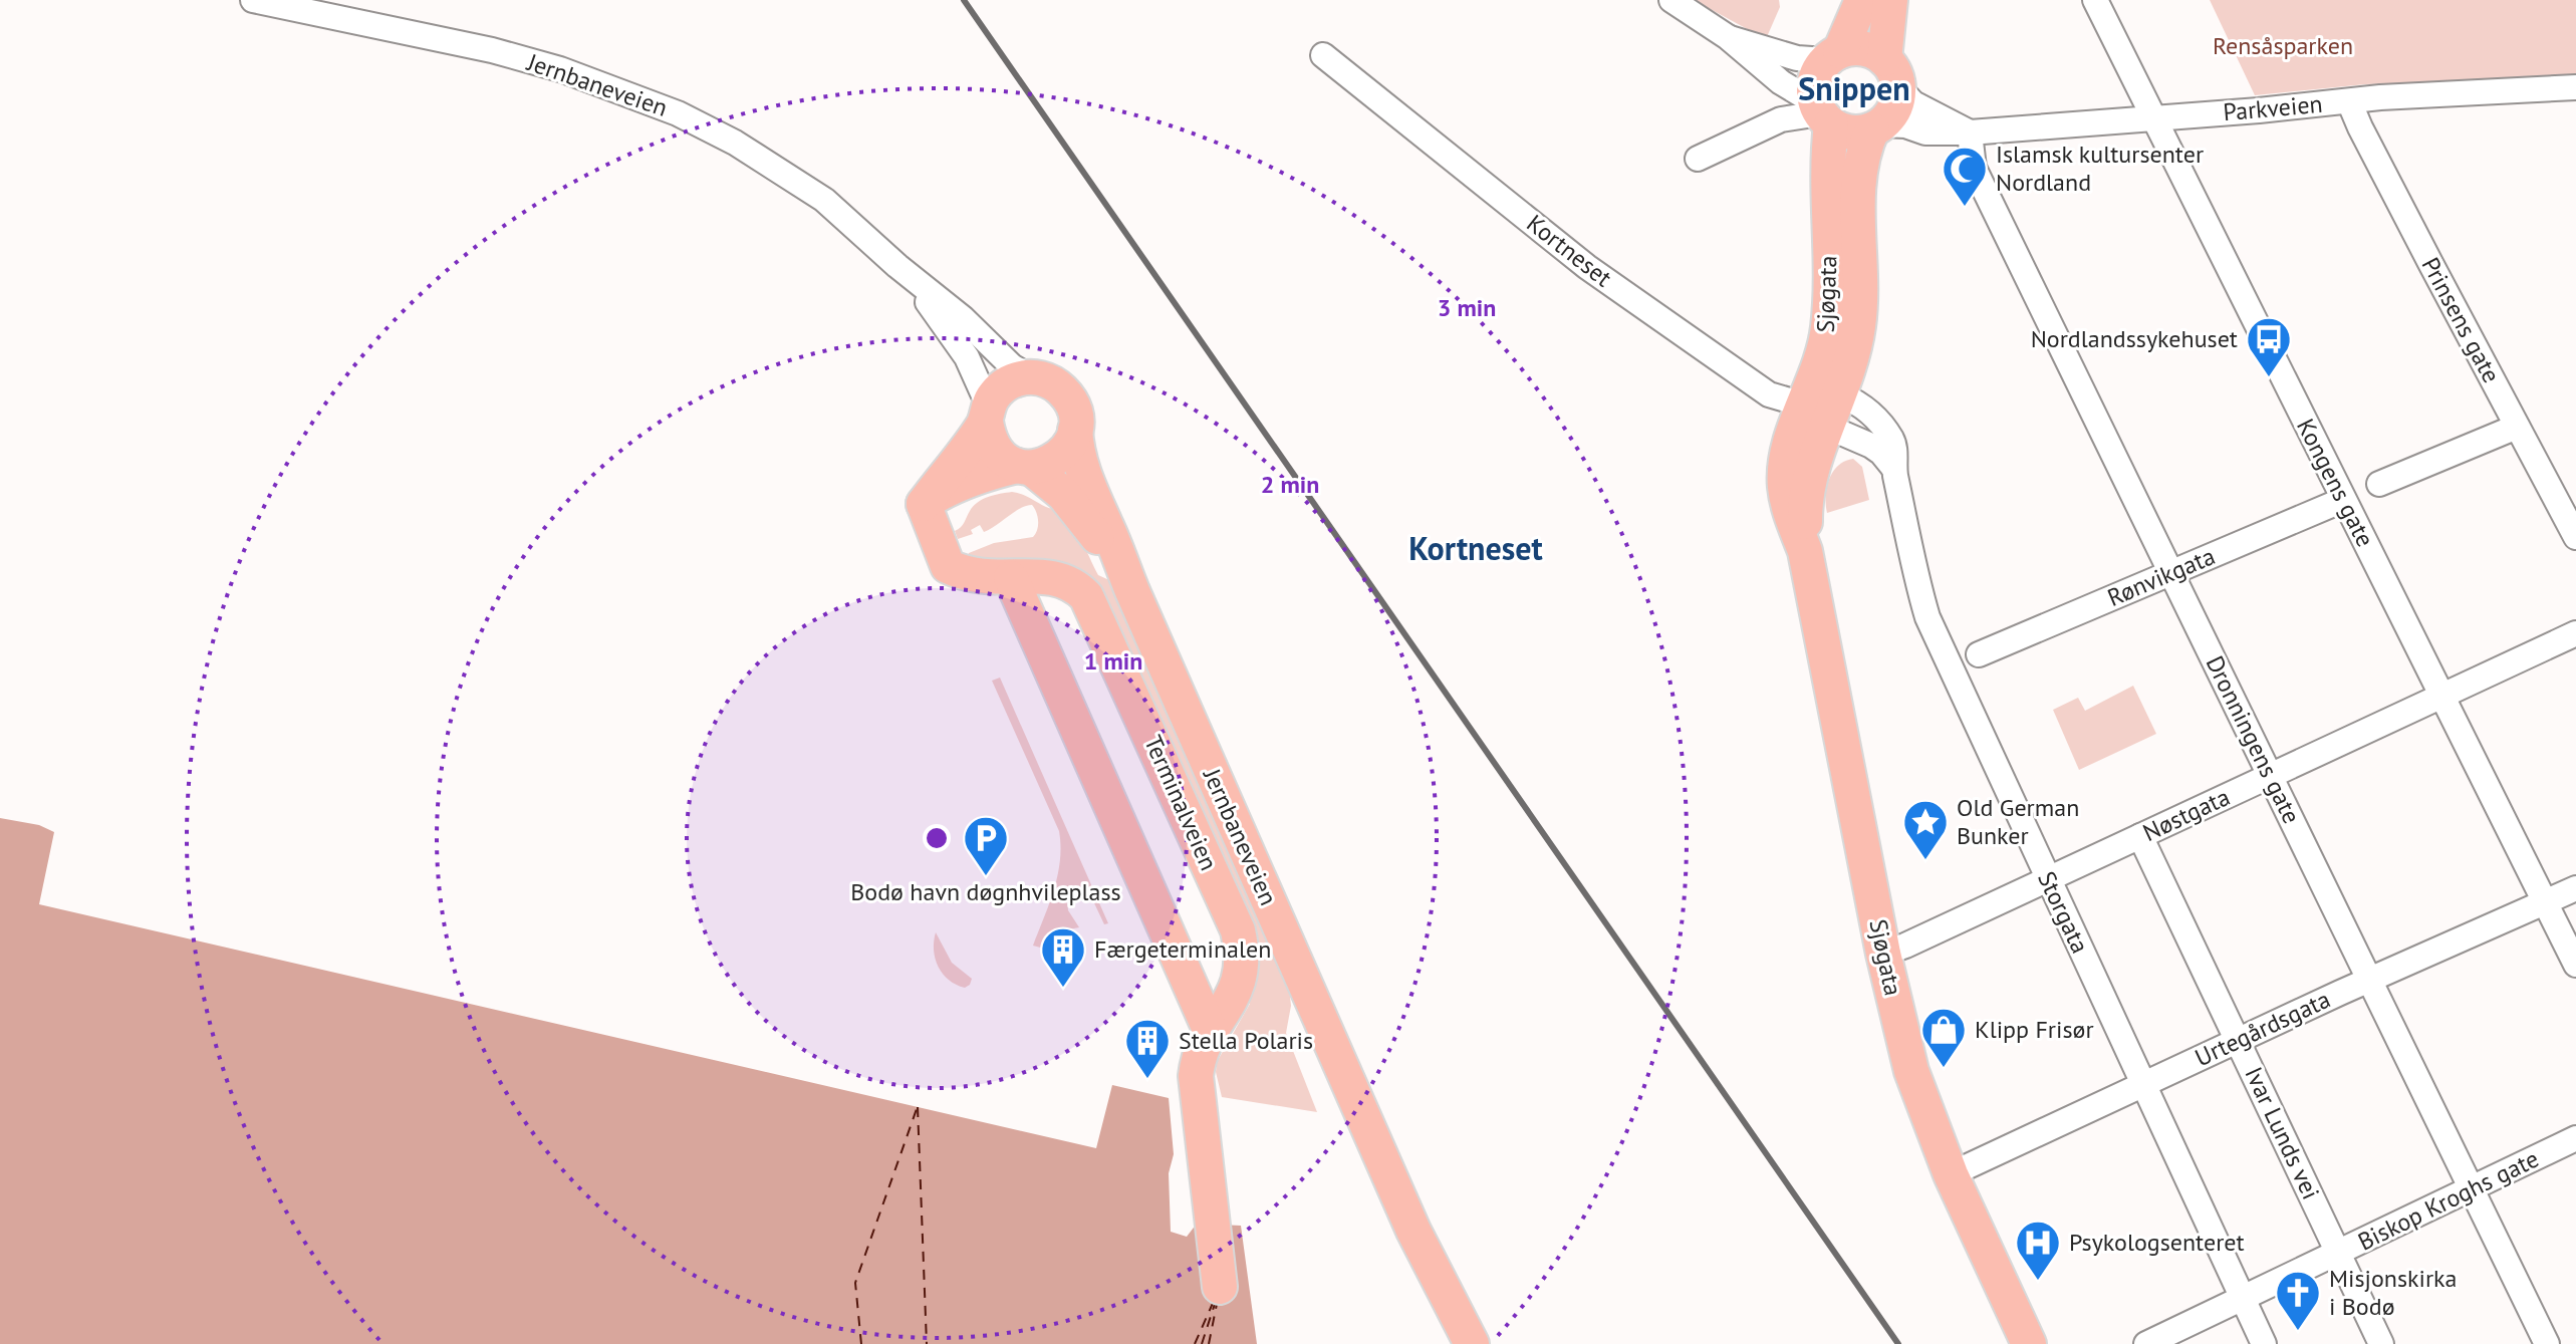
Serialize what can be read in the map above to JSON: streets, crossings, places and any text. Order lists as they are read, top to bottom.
{
  "streets": {
    "highway": ["Jernbaneveien", "Sjøgata", "Terminalveien"],
    "street": [
      "Parkveien",
      "Kortneset",
      "Prinsens gate",
      "Kongens gate",
      "Rønvikgata",
      "Dronningens gate",
      "Nøstgata",
      "Storgata",
      "Urtegårdsgata",
      "Ivar Lunds vei",
      "Biskop Kroghs gate"
    ]
  },
  "crossings": [
    ["Parkveien", "Sjøgata"],
    ["Parkveien", "Prinsens gate"],
    ["Parkveien", "Kongens gate"],
    ["Parkveien", "Dronningens gate"],
    ["Kortneset", "Sjøgata"],
    ["Kortneset", "Storgata"],
    ["Sjøgata", "Nøstgata"],
    ["Sjøgata", "Storgata"],
    ["Sjøgata", "Urtegårdsgata"],
    ["Kongens gate", "Rønvikgata"],
    ["Kongens gate", "Nøstgata"],
    ["Kongens gate", "Urtegårdsgata"],
    ["Rønvikgata", "Dronningens gate"],
    ["Dronningens gate", "Nøstgata"],
    ["Dronningens gate", "Urtegårdsgata"],
    ["Dronningens gate", "Biskop Kroghs gate"],
    ["Nøstgata", "Storgata"],
    ["Nøstgata", "Ivar Lunds vei"],
    ["Storgata", "Urtegårdsgata"],
    ["Storgata", "Biskop Kroghs gate"],
    ["Urtegårdsgata", "Ivar Lunds vei"],
    ["Ivar Lunds vei", "Biskop Kroghs gate"]
  ],
  "districts": ["Snippen", "Kortneset"],
  "parks": ["Rensåsparken"],
  "places": {
    "mosque": ["Islamsk kultursenter Nordland"],
    "bus stop": ["Nordlandssykehuset"],
    "place": ["Old German Bunker"],
    "parking": ["Bodø havn døgnhvileplass"],
    "building": ["Færgeterminalen", "Stella Polaris"],
    "shop": ["Klipp Frisør"],
    "hospital": ["Psykologsenteret"],
    "church": ["Misjonskirka i Bodø"]
  },
  "rings": ["3 min", "2 min", "1 min"]
}
